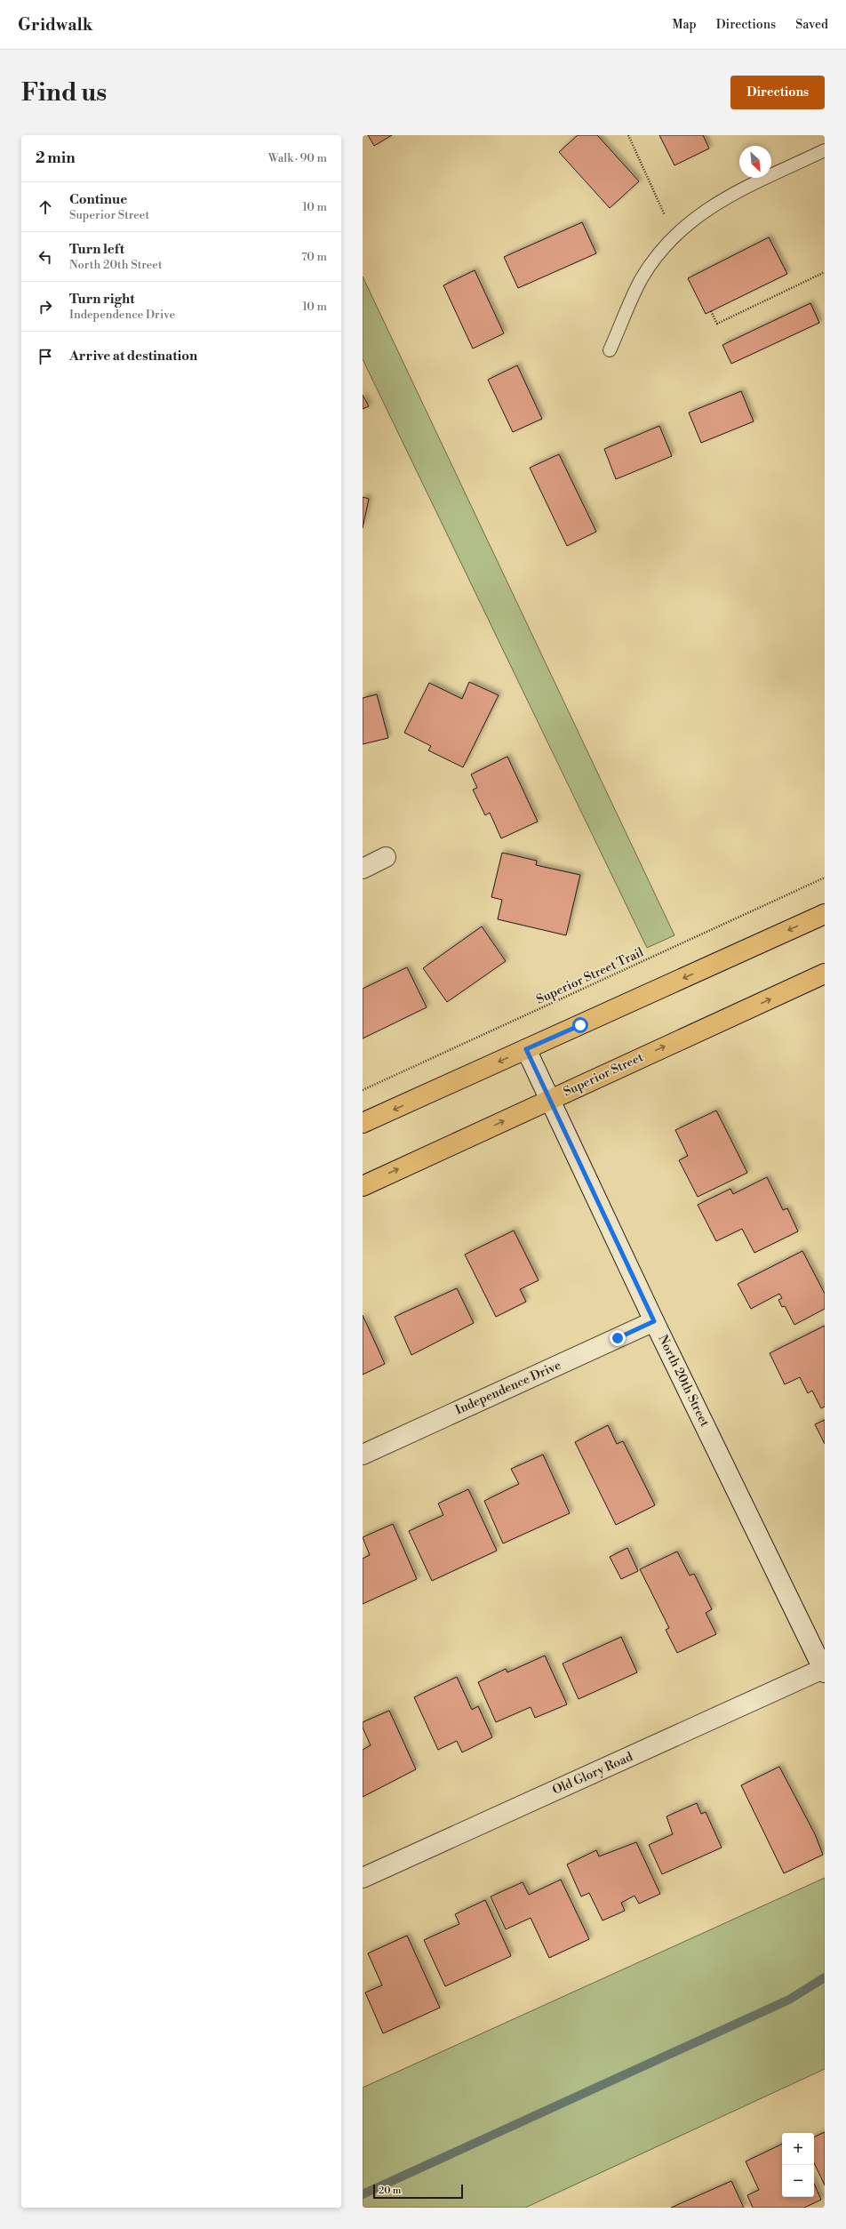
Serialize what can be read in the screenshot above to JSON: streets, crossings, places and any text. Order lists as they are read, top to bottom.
{
  "streets": {
    "main road": ["Superior Street"],
    "street": ["North 20th Street", "Independence Drive", "Old Glory Road"],
    "path": ["Superior Street Trail"]
  },
  "crossings": [
    ["Superior Street", "North 20th Street"],
    ["North 20th Street", "Independence Drive"],
    ["North 20th Street", "Old Glory Road"]
  ],
  "scale_bar": "20 m",
  "north": "bottom right",
  "page": {
    "header": "Gridwalk",
    "nav": ["Map", "Directions", "Saved"],
    "buttons": "Directions",
    "title": "Find us",
    "heading": ["2 min", "Walk · 90 m"],
    "list": [
      ["Continue", "Superior Street", "10 m"],
      ["Turn left", "North 20th Street", "70 m"],
      ["Turn right", "Independence Drive", "10 m"],
      "Arrive at destination"
    ],
    "map_buttons": ["+", "−"],
    "scale": "20 m"
  }
}
